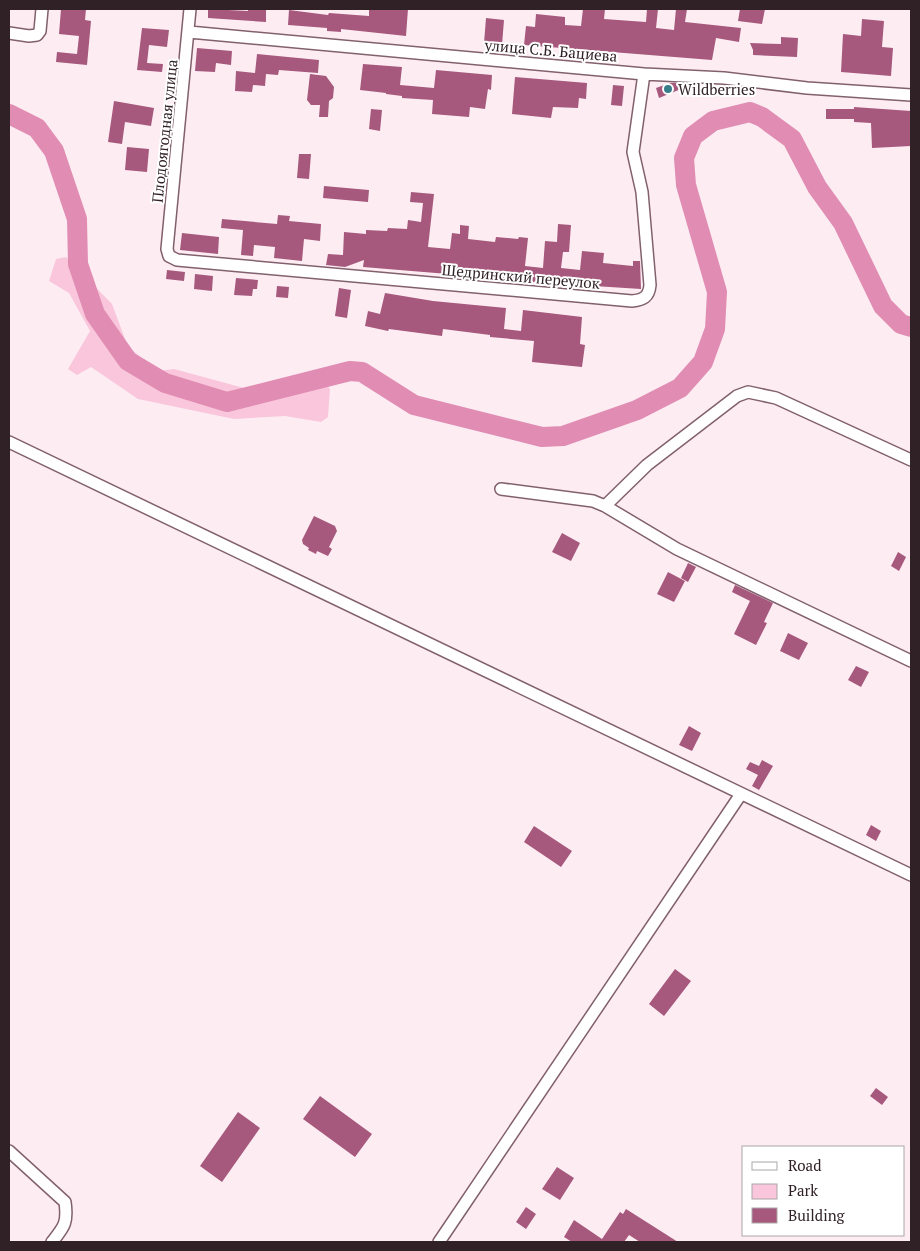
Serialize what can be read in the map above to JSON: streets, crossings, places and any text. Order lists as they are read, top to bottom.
{
  "streets": {
    "street": ["улица С.Б. Бациева", "Плодоягодная улица", "Щедринский переулок"]
  },
  "crossings": [
    ["улица С.Б. Бациева", "Плодоягодная улица"],
    ["улица С.Б. Бациева", "Щедринский переулок"],
    ["Плодоягодная улица", "Щедринский переулок"]
  ],
  "places": ["Wildberries"],
  "legend": ["Road", "Park", "Building"]
}
